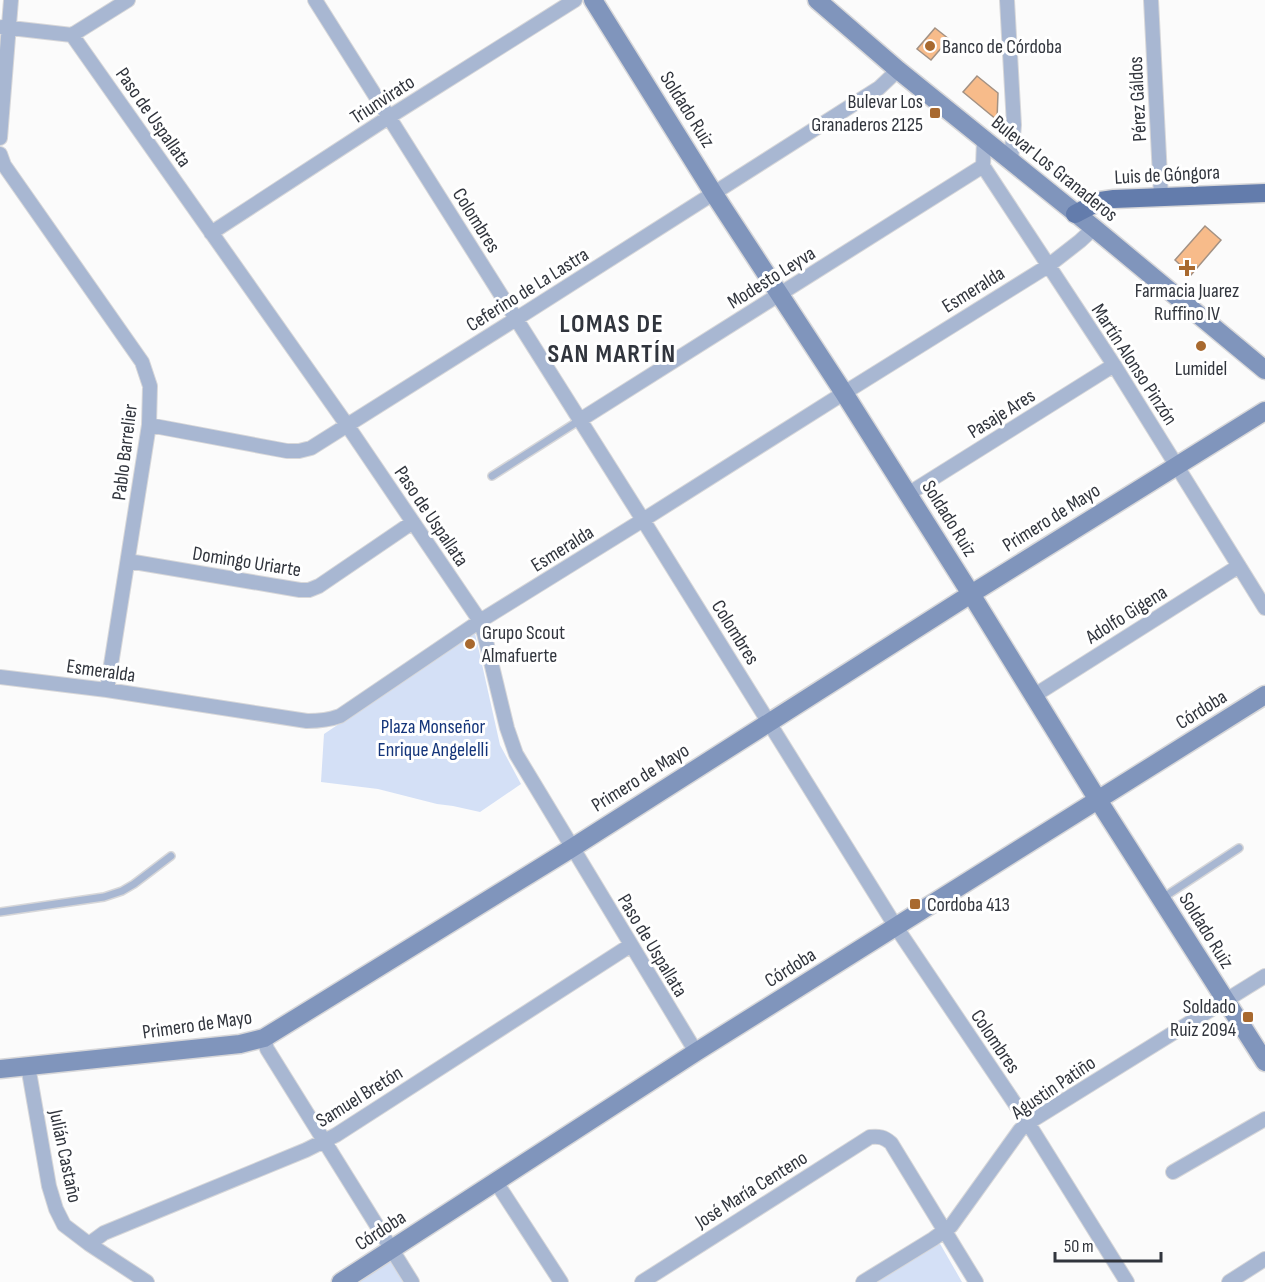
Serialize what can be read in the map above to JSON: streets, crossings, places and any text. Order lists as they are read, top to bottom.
{
  "streets": {
    "main road": [
      "Soldado Ruiz",
      "Bulevar Los Granaderos",
      "Luis de Góngora",
      "Primero de Mayo",
      "Córdoba"
    ],
    "street": [
      "Triunvirato",
      "Pérez Gáldos",
      "Paso de Uspallata",
      "Colombres",
      "Modesto Leyva",
      "Ceferino de La Lastra",
      "Esmeralda",
      "Martín Alonso Pinzón",
      "Pasaje Ares",
      "Pablo Barrelier",
      "Domingo Uriarte",
      "Adolfo Gigena",
      "Agustin Patiño",
      "Samuel Bretón",
      "Julián Castaño",
      "José María Centeno"
    ]
  },
  "crossings": [
    ["Triunvirato", "Paso de Uspallata"],
    ["Triunvirato", "Colombres"],
    ["Pérez Gáldos", "Luis de Góngora"],
    ["Soldado Ruiz", "Modesto Leyva"],
    ["Soldado Ruiz", "Ceferino de La Lastra"],
    ["Soldado Ruiz", "Esmeralda"],
    ["Soldado Ruiz", "Pasaje Ares"],
    ["Soldado Ruiz", "Primero de Mayo"],
    ["Soldado Ruiz", "Adolfo Gigena"],
    ["Soldado Ruiz", "Córdoba"],
    ["Soldado Ruiz", "Agustin Patiño"],
    ["Paso de Uspallata", "Ceferino de La Lastra"],
    ["Paso de Uspallata", "Esmeralda"],
    ["Paso de Uspallata", "Primero de Mayo"],
    ["Paso de Uspallata", "Domingo Uriarte"],
    ["Paso de Uspallata", "Córdoba"],
    ["Paso de Uspallata", "Samuel Bretón"],
    ["Bulevar Los Granaderos", "Luis de Góngora"],
    ["Bulevar Los Granaderos", "Ceferino de La Lastra"],
    ["Bulevar Los Granaderos", "Esmeralda"],
    ["Colombres", "Modesto Leyva"],
    ["Colombres", "Ceferino de La Lastra"],
    ["Colombres", "Esmeralda"],
    ["Colombres", "Primero de Mayo"],
    ["Colombres", "Córdoba"],
    ["Colombres", "Agustin Patiño"],
    ["Modesto Leyva", "Martín Alonso Pinzón"],
    ["Ceferino de La Lastra", "Pablo Barrelier"],
    ["Esmeralda", "Martín Alonso Pinzón"],
    ["Esmeralda", "Pablo Barrelier"],
    ["Martín Alonso Pinzón", "Pasaje Ares"],
    ["Martín Alonso Pinzón", "Primero de Mayo"],
    ["Martín Alonso Pinzón", "Adolfo Gigena"],
    ["Pablo Barrelier", "Domingo Uriarte"],
    ["Primero de Mayo", "Julián Castaño"],
    ["Agustin Patiño", "José María Centeno"],
    ["Samuel Bretón", "Julián Castaño"]
  ],
  "districts": ["LOMAS DE SAN MARTÍN"],
  "parks": ["Plaza Monseñor Enrique Angelelli"],
  "places": {
    "other": ["Banco de Córdoba", "Lumidel", "Grupo Scout Almafuerte"],
    "transit": ["Bulevar Los Granaderos 2125", "Cordoba 413", "Soldado Ruiz 2094"],
    "health": ["Farmacia Juarez Ruffino IV"]
  },
  "scale_bar": "50 m"
}
